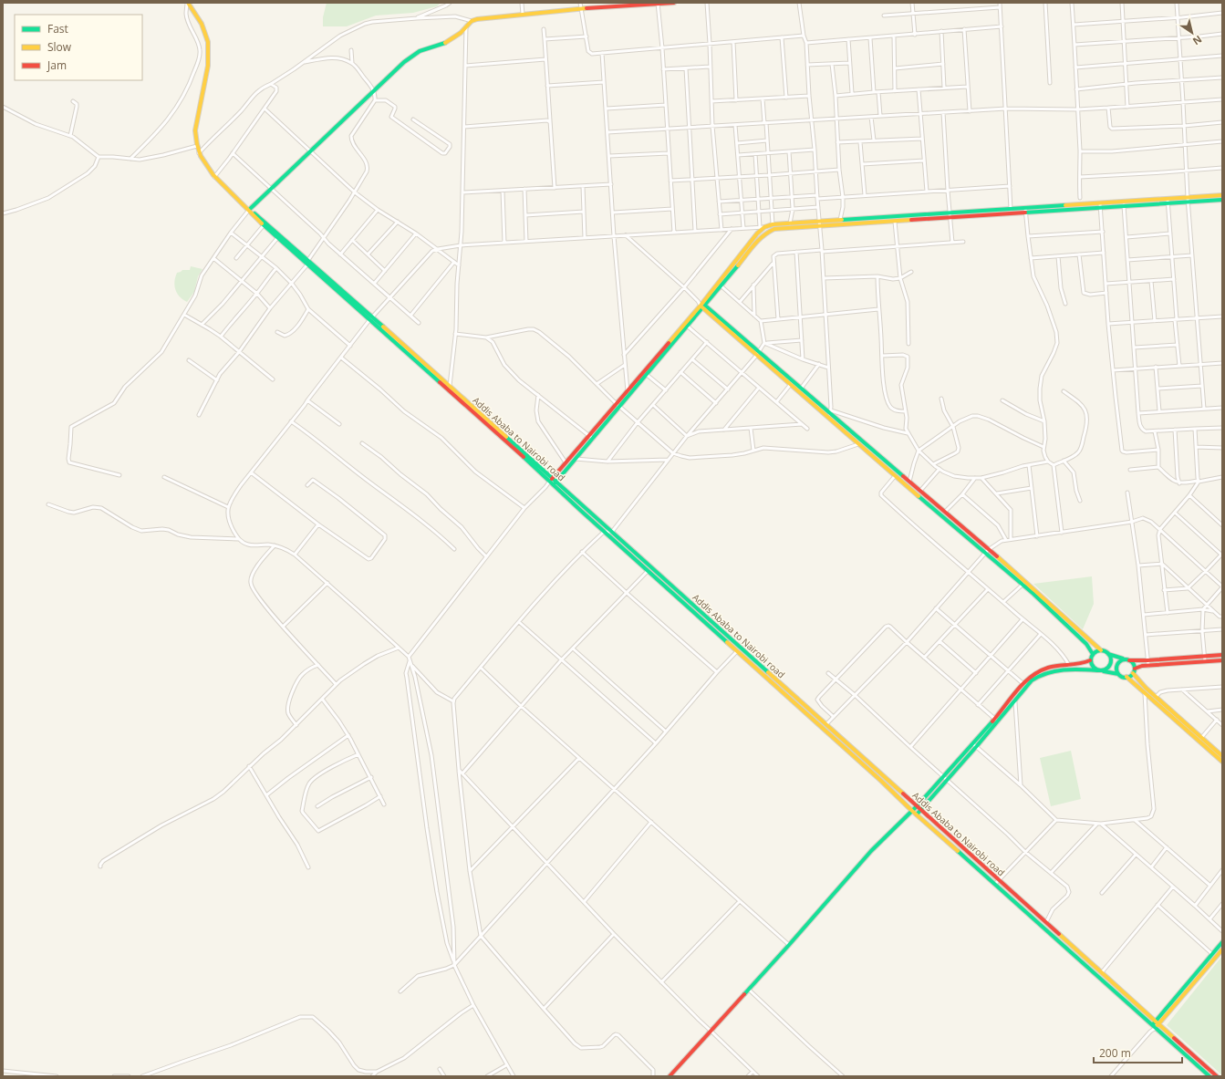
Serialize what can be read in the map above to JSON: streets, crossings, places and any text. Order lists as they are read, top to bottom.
{
  "streets": {
    "main road": ["Addis Ababa to Nairobi road"]
  },
  "legend": ["Fast", "Slow", "Jam"],
  "scale_bar": "200 m",
  "north": "bottom right"
}
